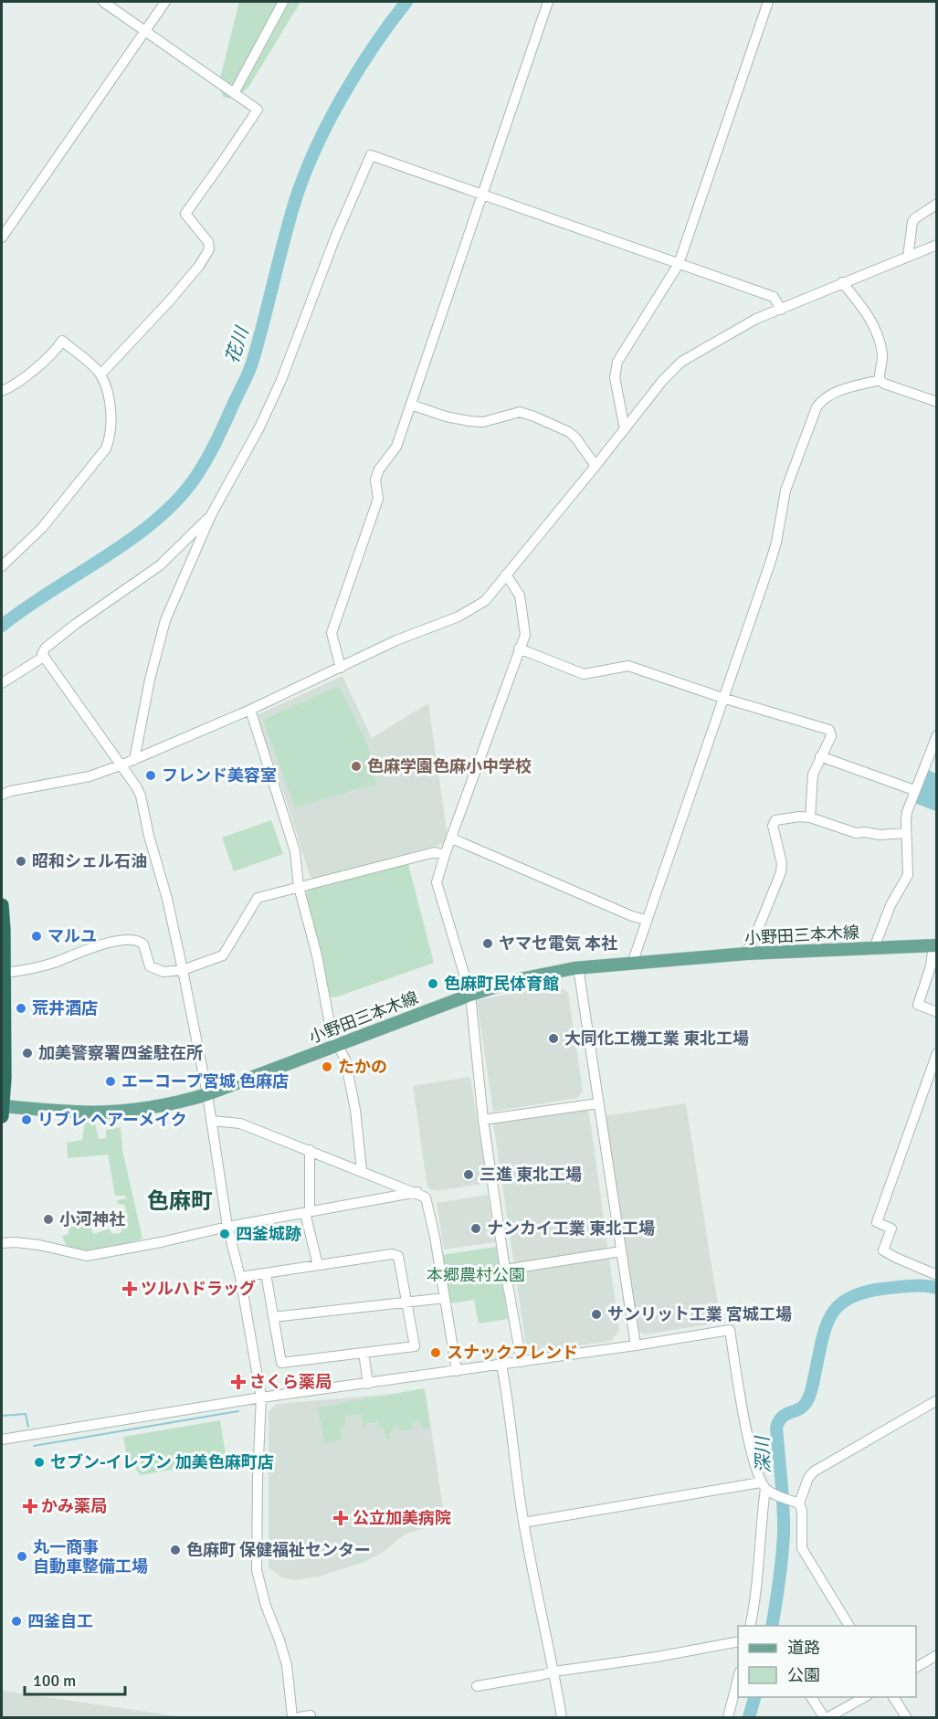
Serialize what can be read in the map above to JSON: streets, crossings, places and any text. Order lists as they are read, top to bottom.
{
  "streets": {
    "main road": ["小野田三本木線"]
  },
  "districts": ["色麻町"],
  "water": ["花川", "深川"],
  "parks": ["本郷農村公園"],
  "places": {
    "other": [
      "色麻学園色麻小中学校",
      "フレンド美容室",
      "昭和シェル石油",
      "マルユ",
      "ヤマセ電気 本社",
      "色麻町民体育館",
      "荒井酒店",
      "大同化工機工業 東北工場",
      "加美警察署四釜駐在所",
      "たかの",
      "エーコープ宮城 色麻店",
      "リブレ ヘアーメイク",
      "三進 東北工場",
      "小河神社",
      "ナンカイ工業 東北工場",
      "四釜城跡",
      "サンリット工業 宮城工場",
      "スナックフレンド",
      "セブン-イレブン 加美色麻町店",
      "色麻町 保健福祉センター",
      "丸一商事 自動車整備工場",
      "四釜自工"
    ],
    "health": [
      "ツルハドラッグ",
      "さくら薬局",
      "かみ薬局",
      "公立加美病院"
    ]
  },
  "legend": ["道路", "公園"],
  "scale_bar": "100 m"
}
